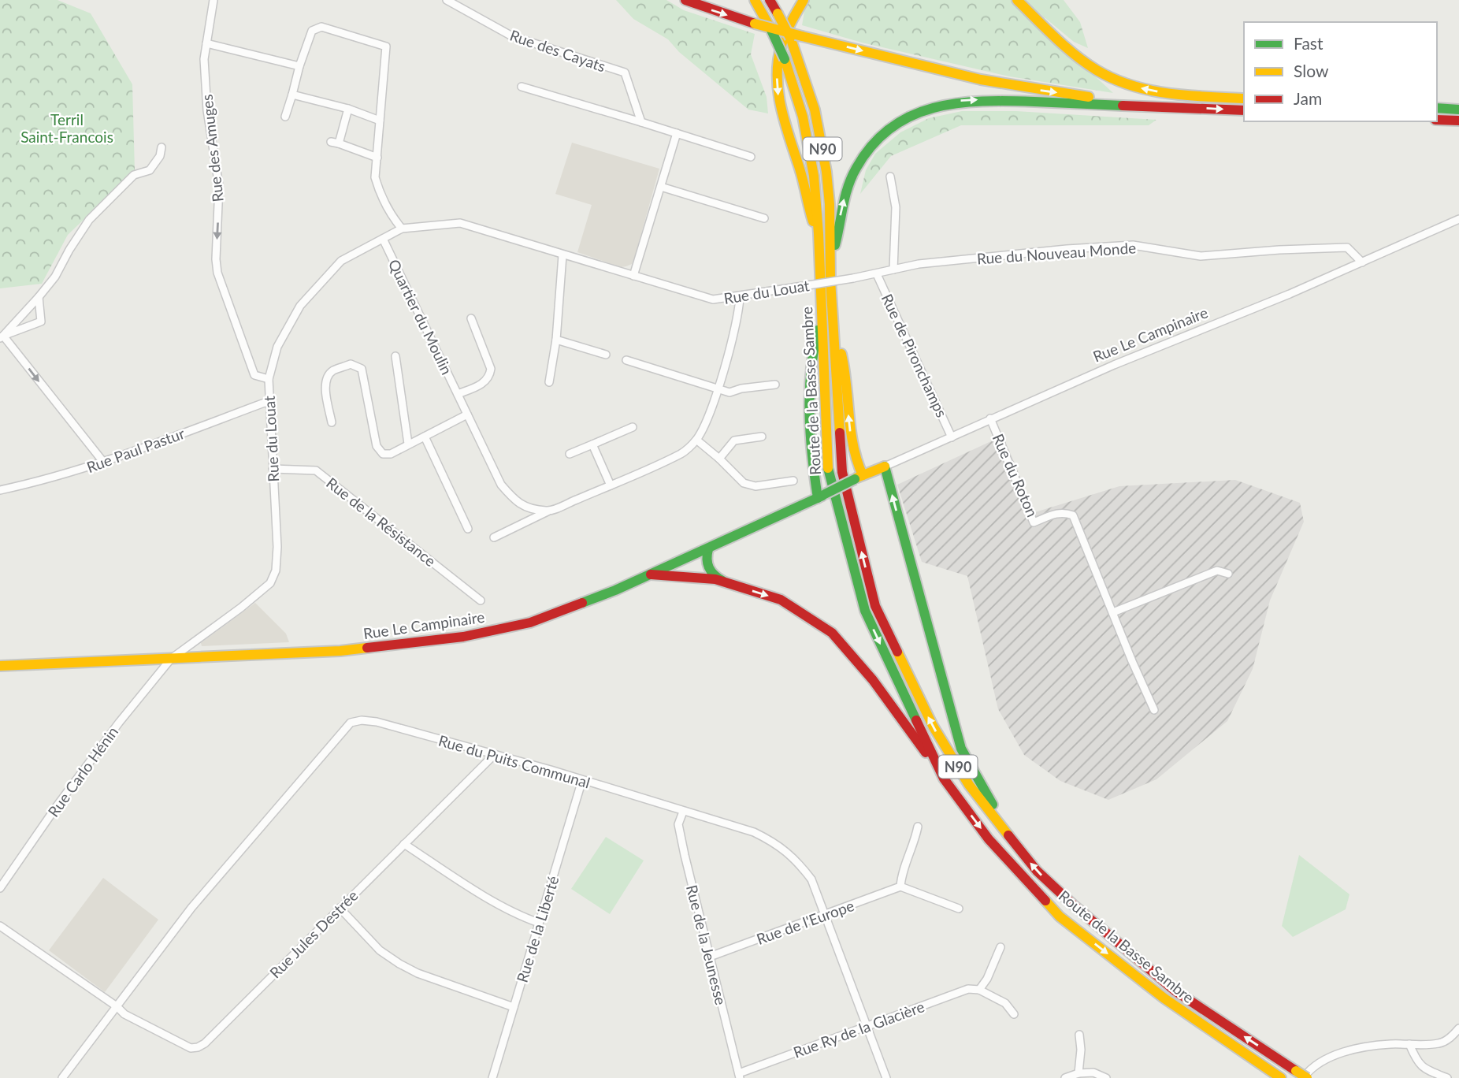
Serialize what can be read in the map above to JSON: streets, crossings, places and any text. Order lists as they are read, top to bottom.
{
  "streets": {
    "main road": ["N90", "Rue Le Campinaire", "Route de la Basse Sambre"],
    "street": [
      "Rue des Cayats",
      "Rue des Amuges",
      "Rue du Nouveau Monde",
      "Rue du Louat",
      "Quartier du Moulin",
      "Rue de Pironchamps",
      "Rue Paul Pastur",
      "Rue du Roton",
      "Rue de la Résistance",
      "Rue du Puits Communal",
      "Rue Carlo Hénin",
      "Rue de l'Europe",
      "Rue de la Liberté",
      "Rue Jules Destrée",
      "Rue de la Jeunesse",
      "Rue Ry de la Glacière"
    ]
  },
  "crossings": [
    ["Rue des Amuges", "Rue du Louat"],
    ["Rue du Nouveau Monde", "Rue du Louat"],
    ["Rue du Nouveau Monde", "Rue Le Campinaire"],
    ["Rue du Nouveau Monde", "Rue de Pironchamps"],
    ["Rue du Louat", "Quartier du Moulin"],
    ["Rue du Louat", "Rue Le Campinaire"],
    ["Rue du Louat", "Rue de Pironchamps"],
    ["Rue du Louat", "Rue Paul Pastur"],
    ["Rue du Louat", "Rue de la Résistance"],
    ["Rue du Louat", "Rue Carlo Hénin"],
    ["Rue Le Campinaire", "Rue de Pironchamps"],
    ["Rue Le Campinaire", "Rue du Roton"],
    ["Rue Le Campinaire", "Rue Carlo Hénin"],
    ["Rue du Puits Communal", "Rue de l'Europe"],
    ["Rue du Puits Communal", "Rue de la Liberté"],
    ["Rue du Puits Communal", "Rue Jules Destrée"],
    ["Rue du Puits Communal", "Rue de la Jeunesse"],
    ["Rue du Puits Communal", "Rue Ry de la Glacière"],
    ["Rue de l'Europe", "Rue de la Jeunesse"],
    ["Rue de la Jeunesse", "Rue Ry de la Glacière"]
  ],
  "one_way": ["Rue des Amuges"],
  "parks": ["Terril Saint-Francois"],
  "legend": ["Fast", "Slow", "Jam"]
}
